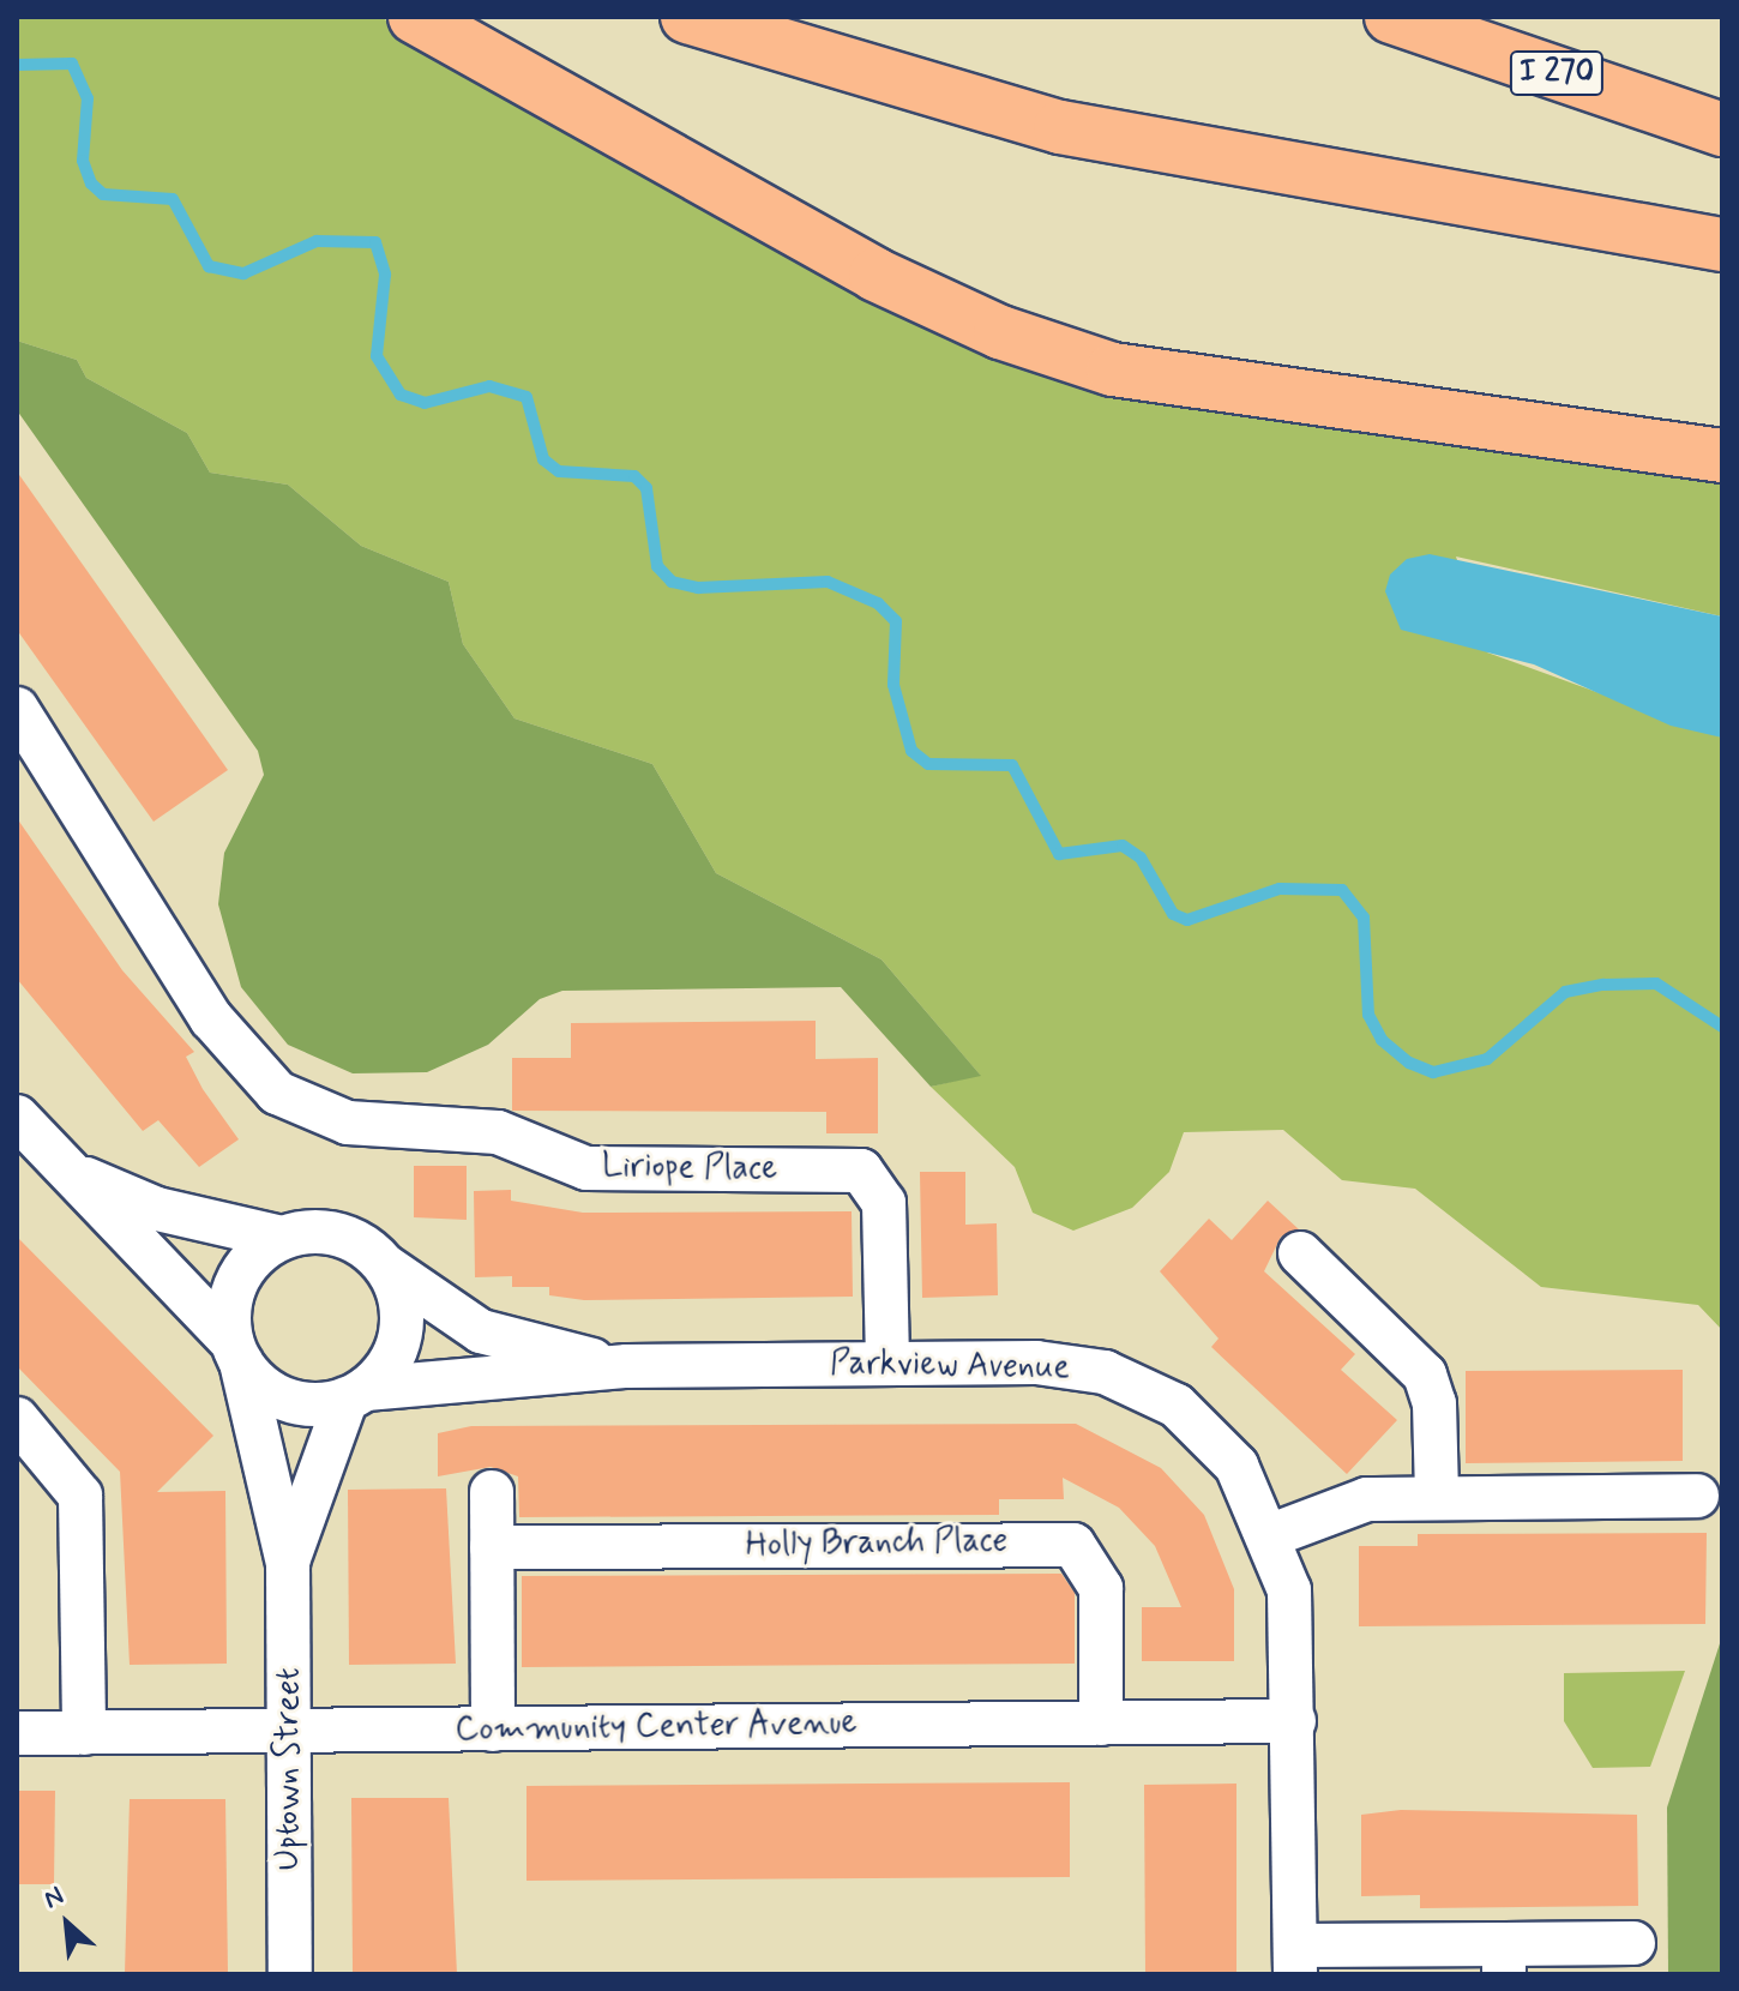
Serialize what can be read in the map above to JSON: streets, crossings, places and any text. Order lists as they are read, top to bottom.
{
  "streets": {
    "highway": ["I 270"],
    "street": [
      "Liriope Place",
      "Parkview Avenue",
      "Holly Branch Place",
      "Community Center Avenue",
      "Uptown Street"
    ]
  },
  "crossings": [
    ["Liriope Place", "Parkview Avenue"],
    ["Parkview Avenue", "Community Center Avenue"],
    ["Parkview Avenue", "Uptown Street"],
    ["Holly Branch Place", "Community Center Avenue"],
    ["Community Center Avenue", "Uptown Street"]
  ],
  "north": "top left"
}
